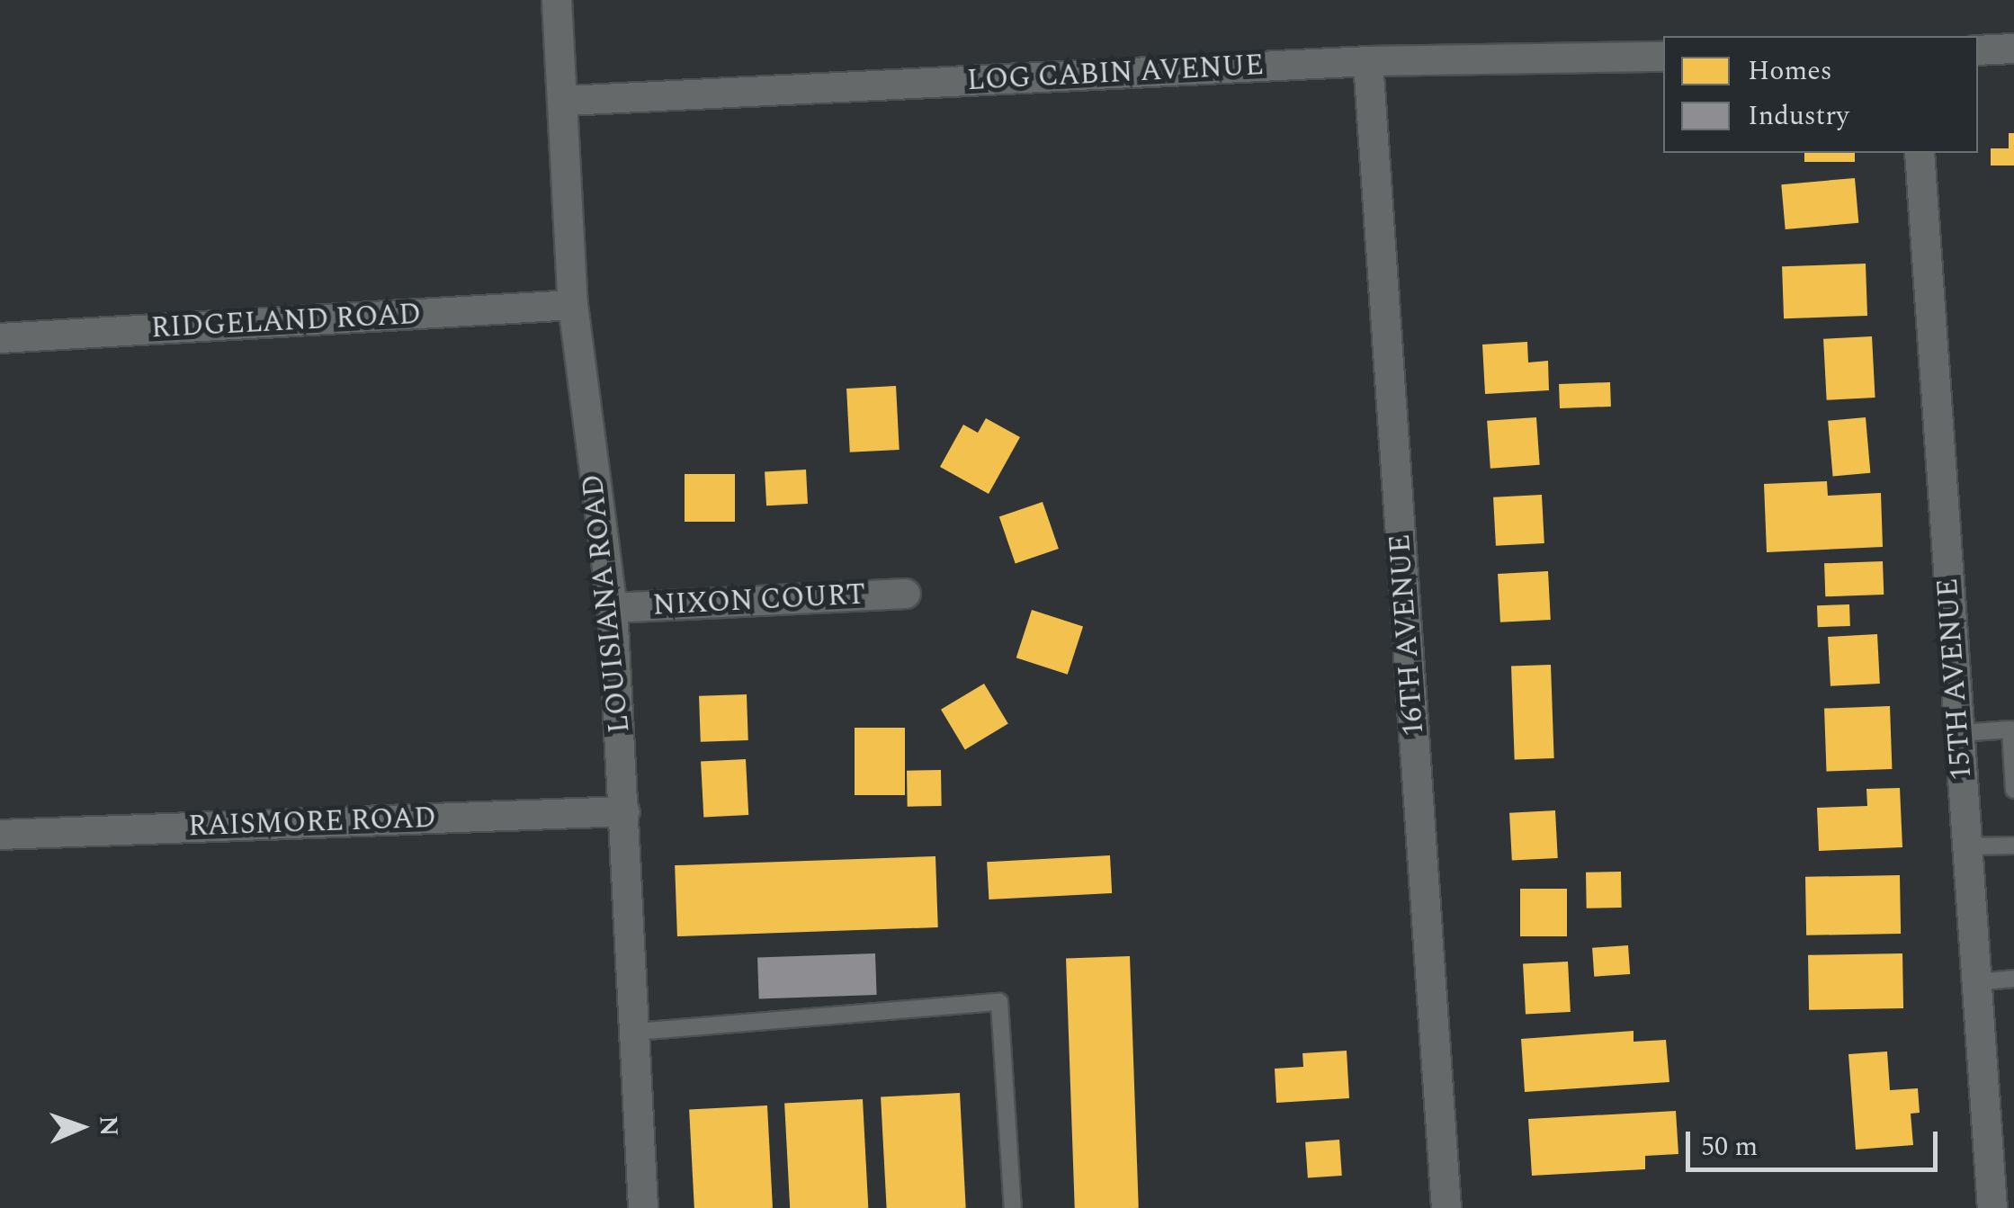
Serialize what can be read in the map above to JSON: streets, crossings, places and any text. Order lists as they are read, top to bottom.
{
  "streets": {
    "street": [
      "LOG CABIN AVENUE",
      "RIDGELAND ROAD",
      "NIXON COURT",
      "LOUISIANA ROAD",
      "16TH AVENUE",
      "15TH AVENUE",
      "RAISMORE ROAD"
    ]
  },
  "crossings": [
    ["LOG CABIN AVENUE", "LOUISIANA ROAD"],
    ["LOG CABIN AVENUE", "16TH AVENUE"],
    ["RIDGELAND ROAD", "LOUISIANA ROAD"],
    ["NIXON COURT", "LOUISIANA ROAD"],
    ["LOUISIANA ROAD", "RAISMORE ROAD"]
  ],
  "legend": ["Homes", "Industry"],
  "scale_bar": "50 m",
  "north": "right"
}
